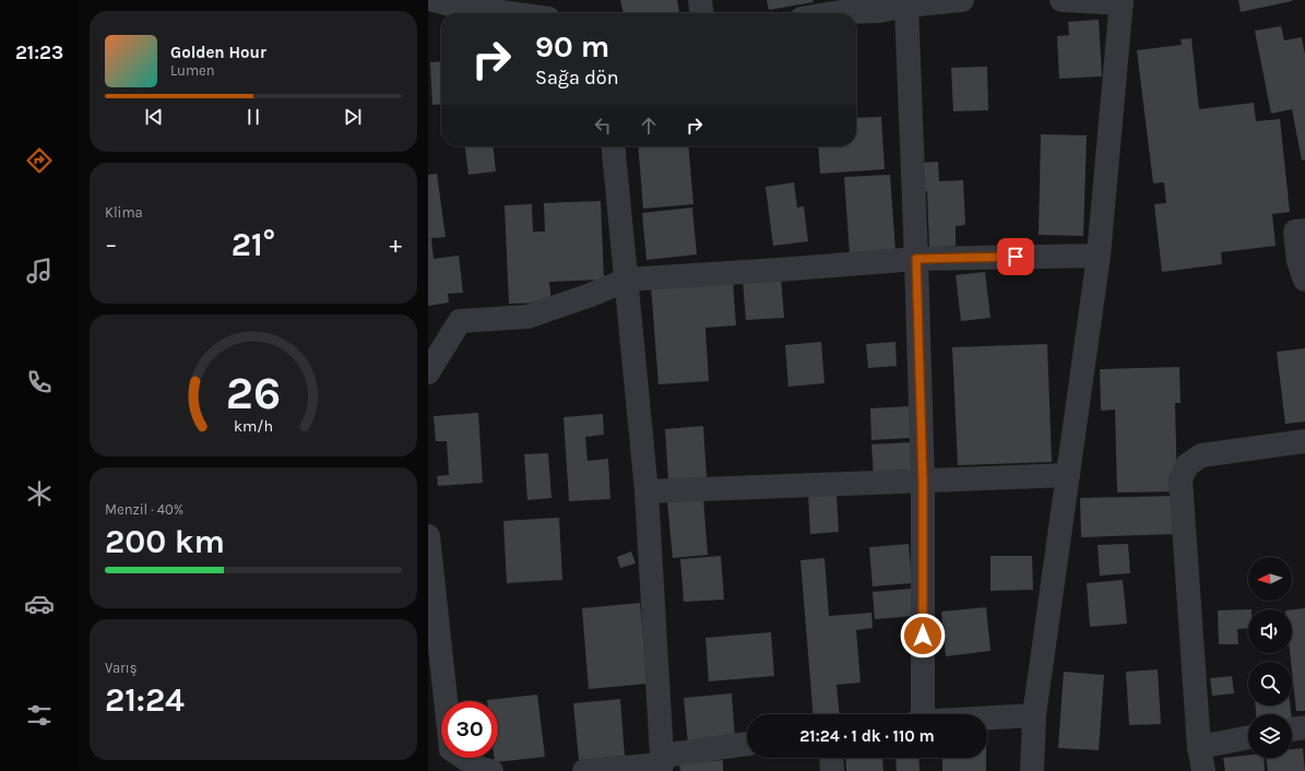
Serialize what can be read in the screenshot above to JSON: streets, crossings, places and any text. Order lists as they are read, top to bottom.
{
  "north": "left",
  "page": {
    "tabs": "21:23",
    "turn": ["90 m", "Sağa dön"],
    "song": ["Golden Hour", "Lumen"],
    "tile": [
      "Klima",
      ["Menzil · 40%", "200 km"],
      ["Varış", "21:24"]
    ],
    "heat": ["−", "21°", "+"],
    "limit": "30",
    "trip": "21:24 · 1 dk · 110 m",
    "gauge": ["26", "km/h"]
  }
}
